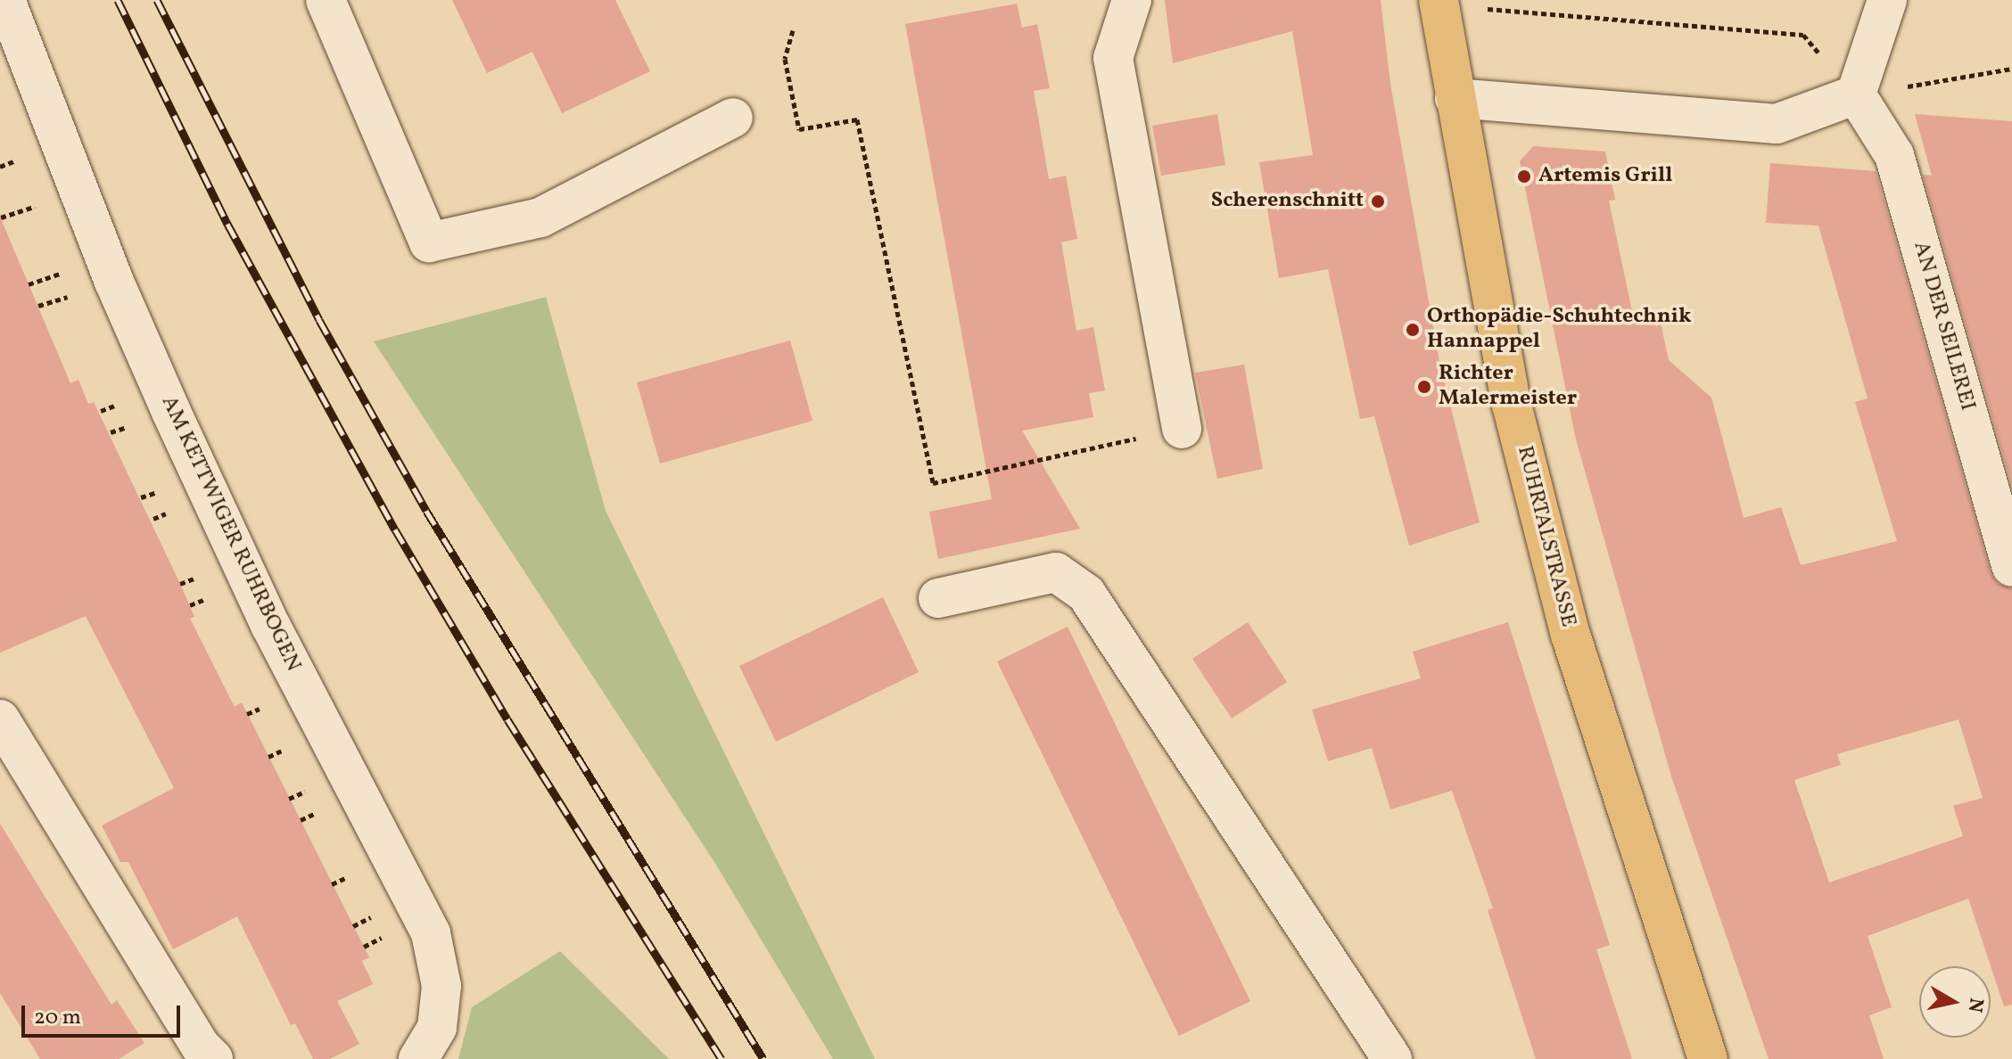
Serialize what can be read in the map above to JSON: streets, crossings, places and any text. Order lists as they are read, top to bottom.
{
  "streets": {
    "main road": ["RUHRTALSTRASSE"],
    "street": ["AN DER SEILEREI", "AM KETTWIGER RUHRBOGEN"]
  },
  "places": [
    "Artemis Grill",
    "Scherenschnitt",
    "Orthopädie-Schuhtechnik Hannappel",
    "Richter Malermeister"
  ],
  "scale_bar": "20 m",
  "north": "right"
}
